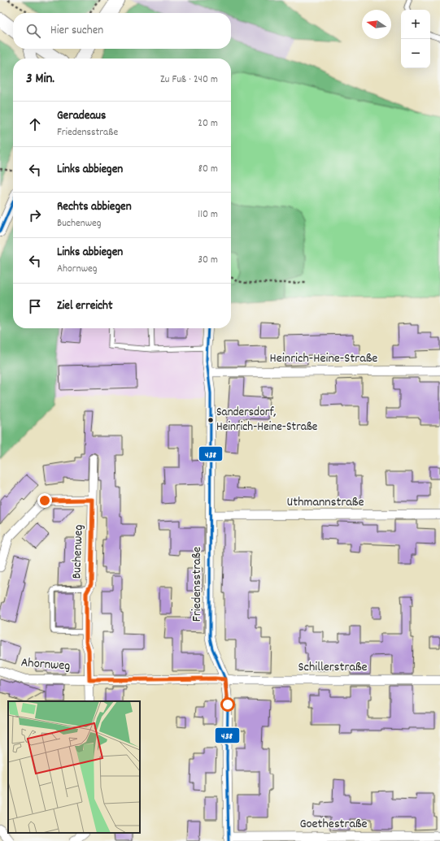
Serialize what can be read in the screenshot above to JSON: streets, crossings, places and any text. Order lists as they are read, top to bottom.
{
  "streets": {
    "street": [
      "Heinrich-Heine-Straße",
      "Uthmannstraße",
      "Buchenweg",
      "Friedensstraße",
      "Ahornweg",
      "Schillerstraße",
      "Goethestraße"
    ]
  },
  "crossings": [
    ["Heinrich-Heine-Straße", "Friedensstraße"],
    ["Uthmannstraße", "Friedensstraße"],
    ["Buchenweg", "Ahornweg"],
    ["Friedensstraße", "Ahornweg"],
    ["Friedensstraße", "Schillerstraße"],
    ["Friedensstraße", "Goethestraße"],
    ["Ahornweg", "Schillerstraße"]
  ],
  "places": ["Sandersdorf, Heinrich-Heine-Straße"],
  "lines": ["transit line 438"],
  "north": "left",
  "page": {
    "map_buttons": ["+", "−"],
    "search": "Hier suchen",
    "heading": ["3 Min.", "Zu Fuß · 240 m"],
    "list": [
      ["Geradeaus", "Friedensstraße", "20 m"],
      ["Links abbiegen", "80 m"],
      ["Rechts abbiegen", "Buchenweg", "110 m"],
      ["Links abbiegen", "Ahornweg", "30 m"],
      "Ziel erreicht"
    ]
  }
}
